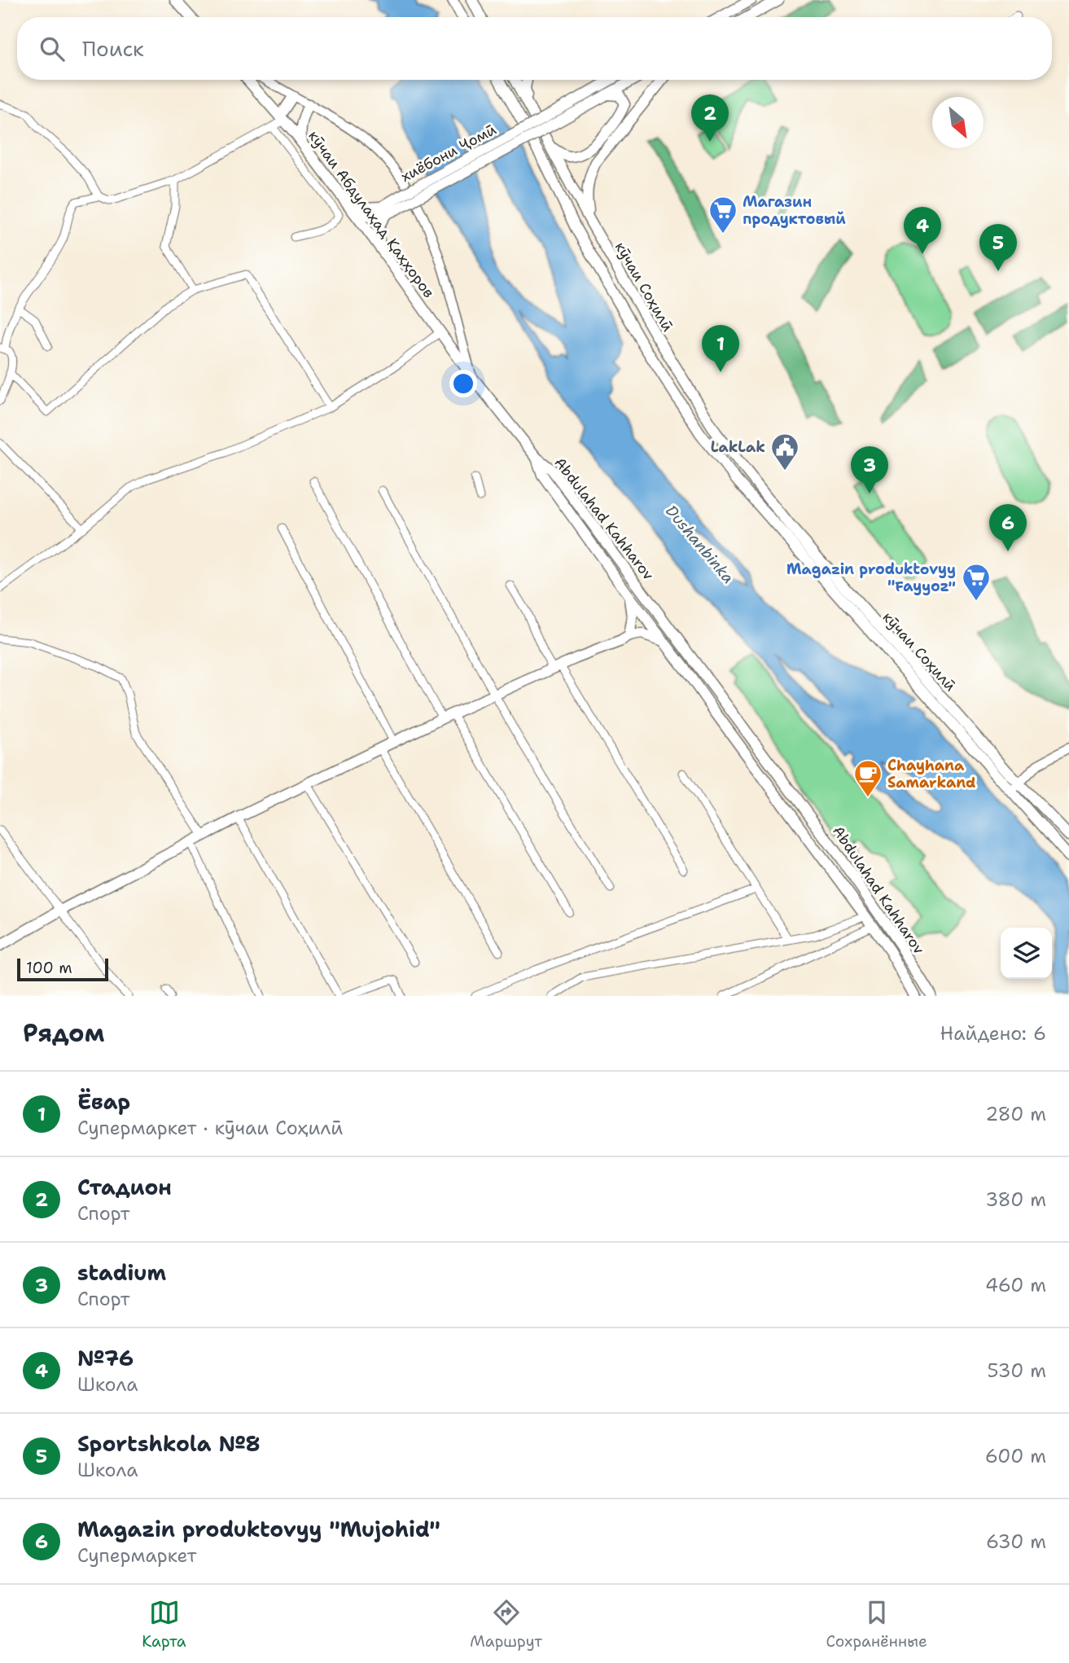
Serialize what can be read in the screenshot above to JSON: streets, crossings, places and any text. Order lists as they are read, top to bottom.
{
  "streets": {
    "main road": [
      "хиёбони Ҷомӣ",
      "кӯчаи Абдулаҳад Қаҳҳоров",
      "кӯчаи Соҳилӣ",
      "Abdulahad Kahharov"
    ]
  },
  "crossings": [
    ["хиёбони Ҷомӣ", "кӯчаи Абдулаҳад Қаҳҳоров"],
    ["кӯчаи Абдулаҳад Қаҳҳоров", "Abdulahad Kahharov"]
  ],
  "water": ["Dushanbinka"],
  "places": {
    "supermarket": ["Магазин продуктовый", "Magazin produktovyy \"Fayyoz\""],
    "public building": ["LakLak"],
    "cafe": ["Chayhana Samarkand"]
  },
  "scale_bar": "100 m",
  "north": "bottom right",
  "page": {
    "search": "Поиск",
    "pins": [
      "2",
      "4",
      "5",
      "1",
      "3",
      "6"
    ],
    "scale": "100 m",
    "heading": ["Рядом", "Найдено: 6"],
    "list": [
      {
        "mark": "1",
        "name": "Ёвар",
        "note": "Супермаркет · кӯчаи Соҳилӣ",
        "value": "280 m"
      },
      {
        "mark": "2",
        "name": "Стадион",
        "note": "Спорт",
        "value": "380 m"
      },
      {
        "mark": "3",
        "name": "stadium",
        "note": "Спорт",
        "value": "460 m"
      },
      {
        "mark": "4",
        "name": "№76",
        "note": "Школа",
        "value": "530 m"
      },
      {
        "mark": "5",
        "name": "Sportshkola №8",
        "note": "Школа",
        "value": "600 m"
      },
      {
        "mark": "6",
        "name": "Magazin produktovyy \"Mujohid\"",
        "note": "Супермаркет",
        "value": "630 m"
      }
    ],
    "nav": ["Карта", "Маршрут", "Сохранённые"]
  }
}
